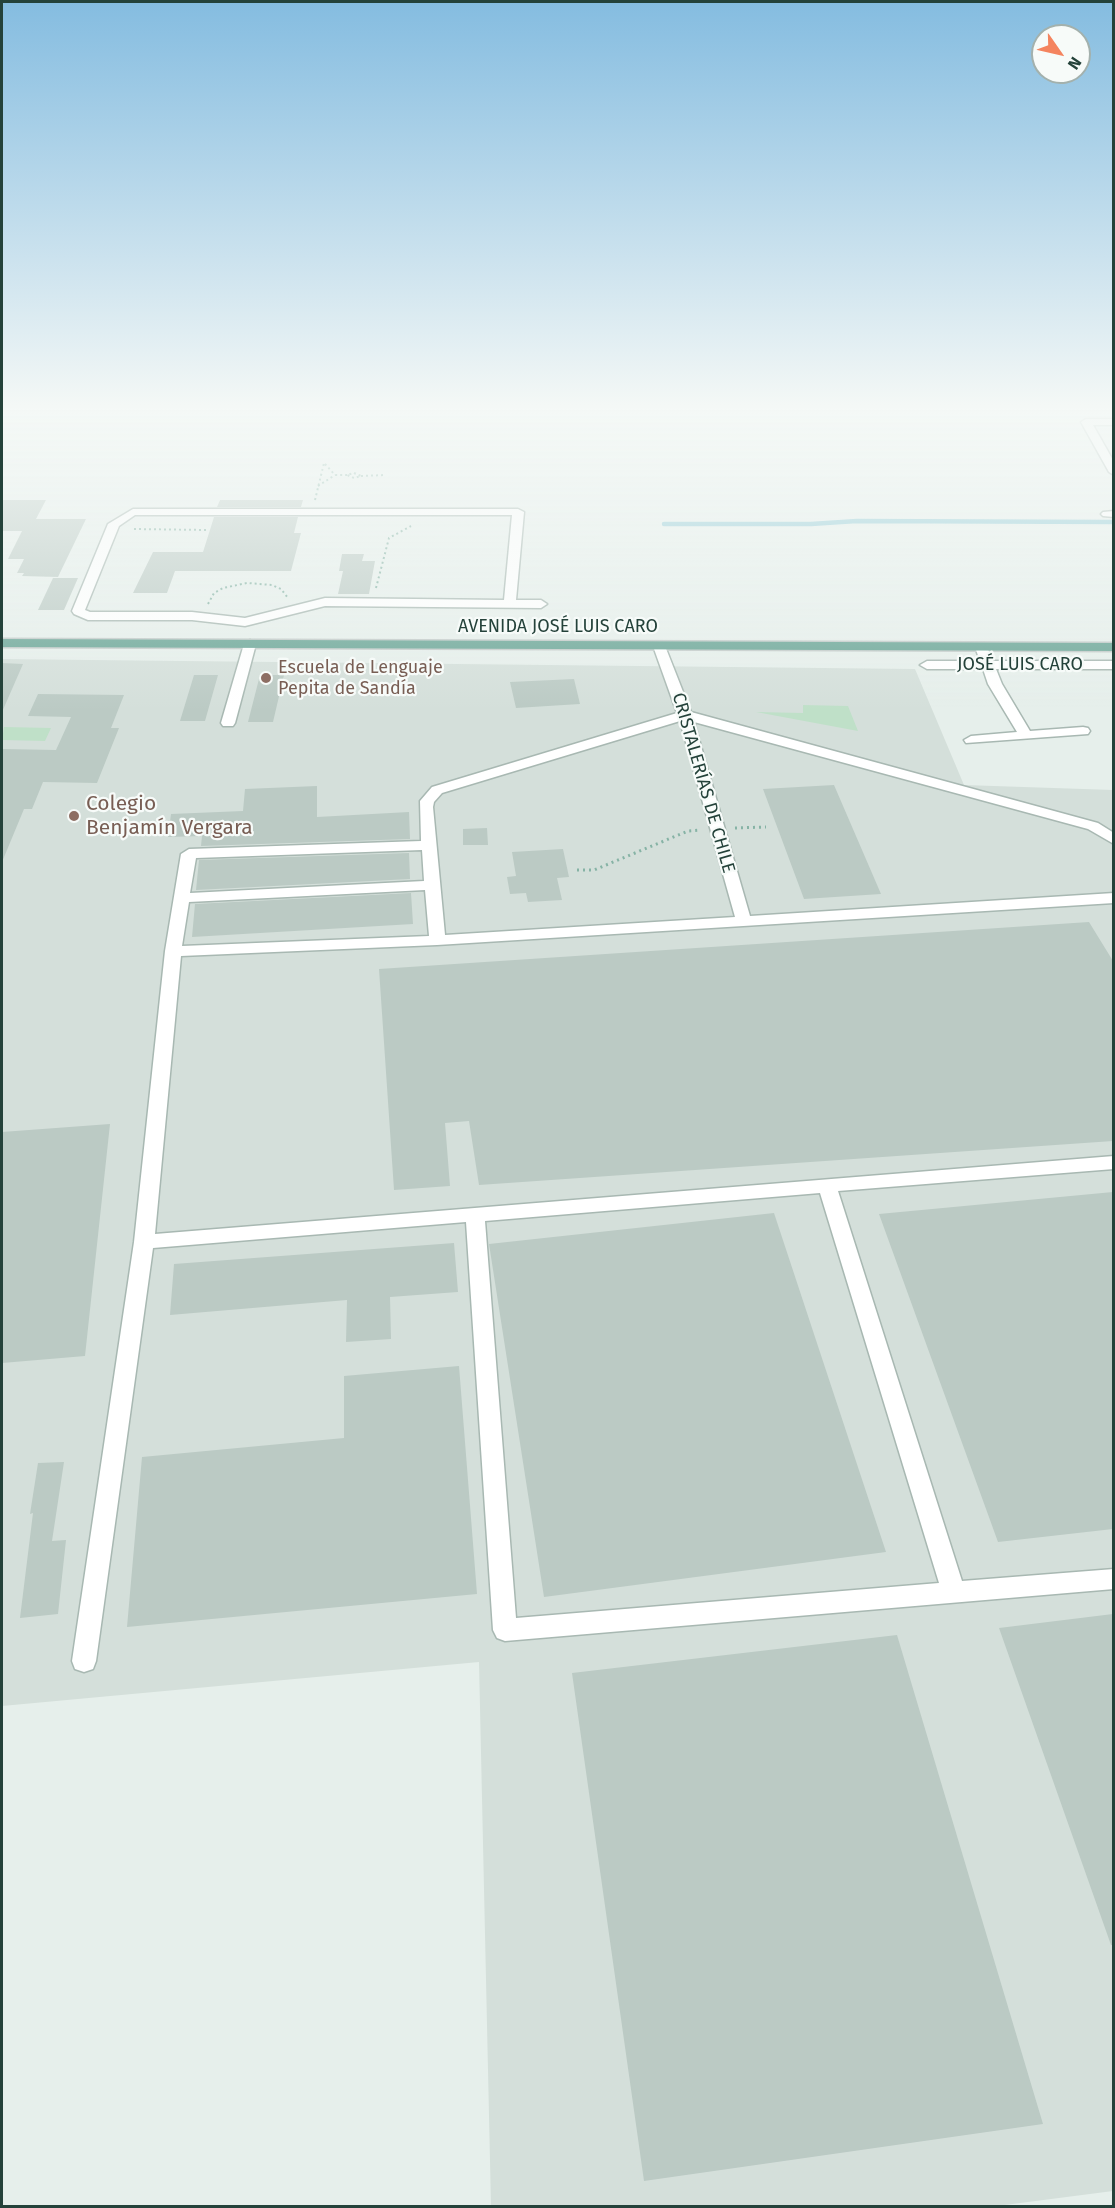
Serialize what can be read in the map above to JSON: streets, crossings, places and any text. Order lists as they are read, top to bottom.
{
  "streets": {
    "main road": ["AVENIDA JOSÉ LUIS CARO"],
    "street": ["JOSÉ LUIS CARO", "CRISTALERÍAS DE CHILE"]
  },
  "crossings": [
    ["AVENIDA JOSÉ LUIS CARO", "CRISTALERÍAS DE CHILE"]
  ],
  "places": ["Escuela de Lenguaje Pepita de Sandía", "Colegio Benjamín Vergara"],
  "north": "bottom right"
}
